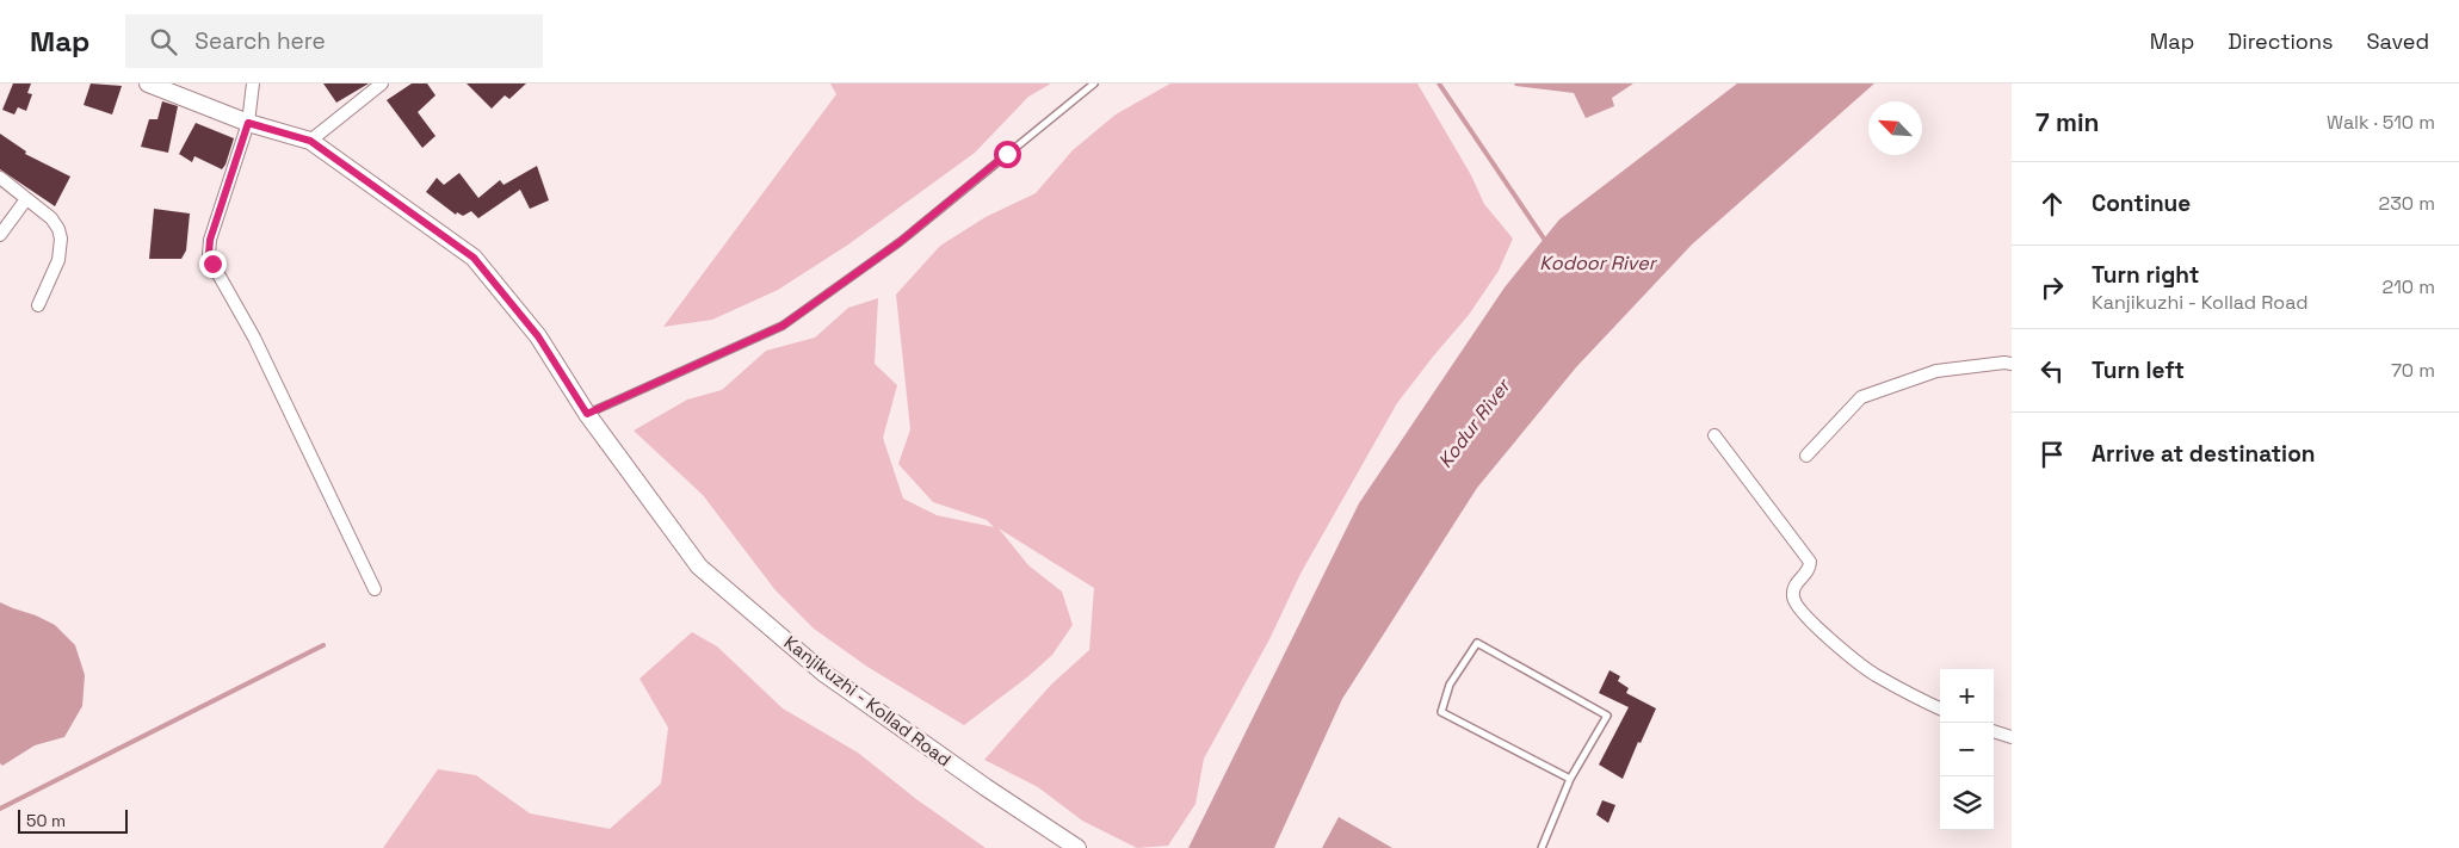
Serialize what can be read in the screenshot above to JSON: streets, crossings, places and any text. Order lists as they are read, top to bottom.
{
  "streets": {
    "main road": ["Kanjikuzhi - Kollad Road"]
  },
  "water": ["Kodoor River", "Kodur River"],
  "scale_bar": "50 m",
  "north": "top left",
  "page": {
    "header": "Map",
    "search": "Search here",
    "nav": ["Map", "Directions", "Saved"],
    "heading": ["7 min", "Walk · 510 m"],
    "list": [
      ["Continue", "230 m"],
      ["Turn right", "Kanjikuzhi - Kollad Road", "210 m"],
      ["Turn left", "70 m"],
      "Arrive at destination"
    ],
    "map_buttons": ["+", "−"],
    "scale": "50 m"
  }
}
